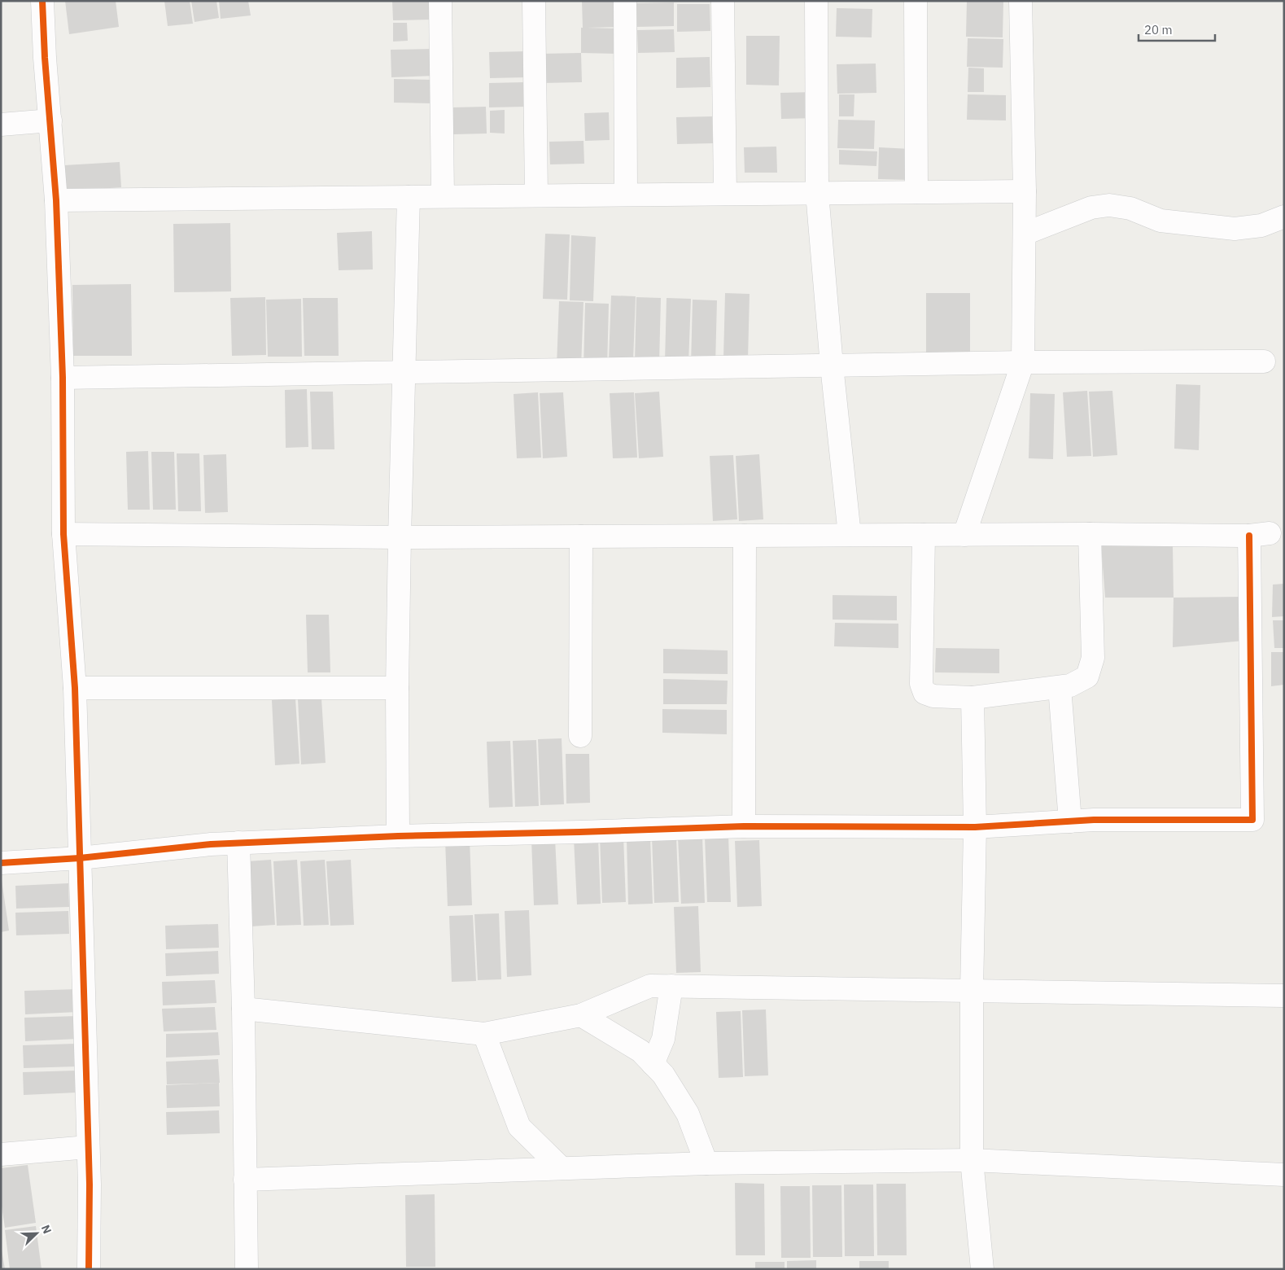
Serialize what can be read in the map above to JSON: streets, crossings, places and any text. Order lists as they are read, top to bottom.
{
  "scale_bar": "20 m",
  "north": "top right"
}
